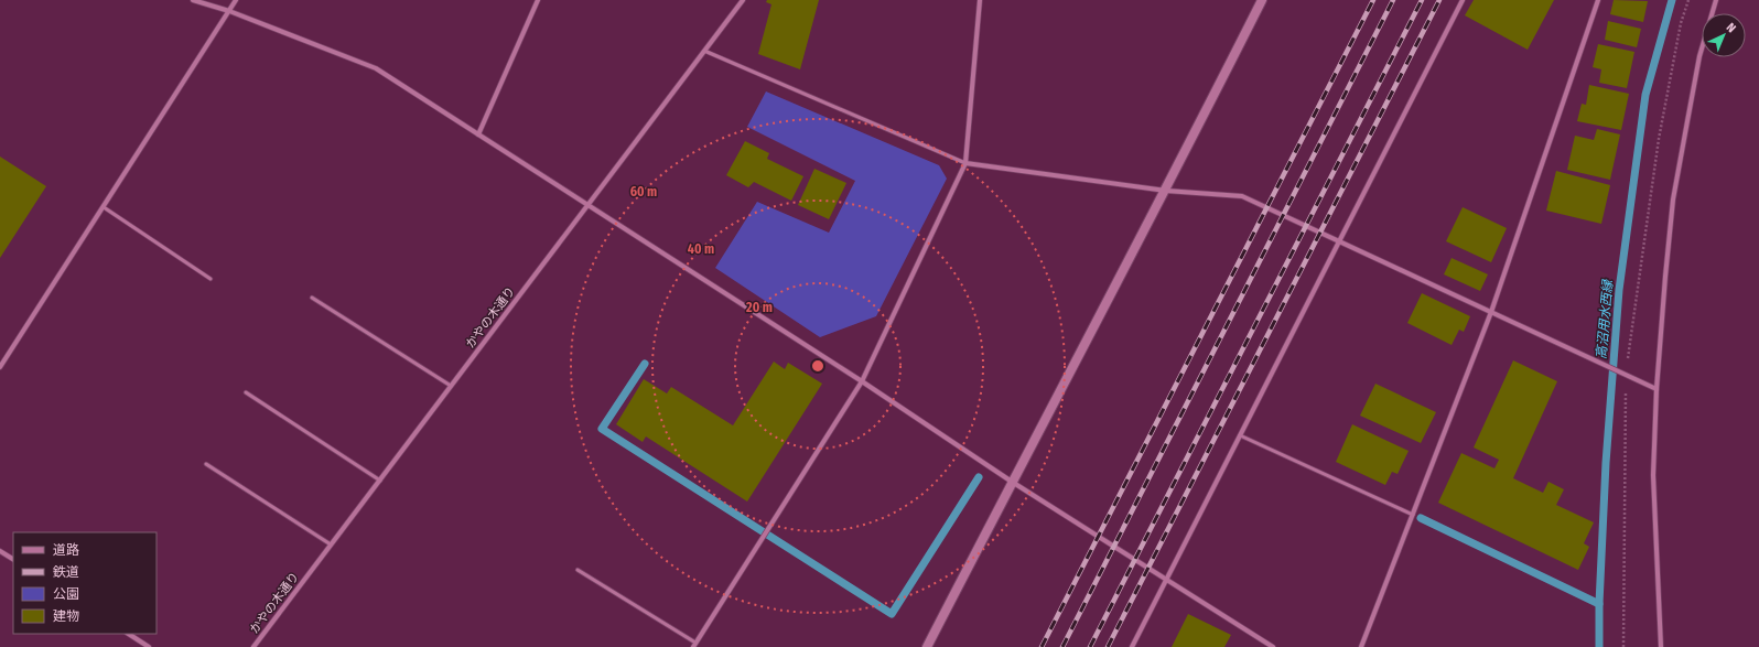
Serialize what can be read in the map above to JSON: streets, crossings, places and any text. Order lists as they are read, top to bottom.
{
  "streets": {
    "street": ["かやの木通り"]
  },
  "water": ["高沼用水西縁"],
  "legend": [
    "道路",
    "鉄道",
    "公園",
    "建物"
  ],
  "north": "top right",
  "rings": ["60 m", "40 m", "20 m"]
}
